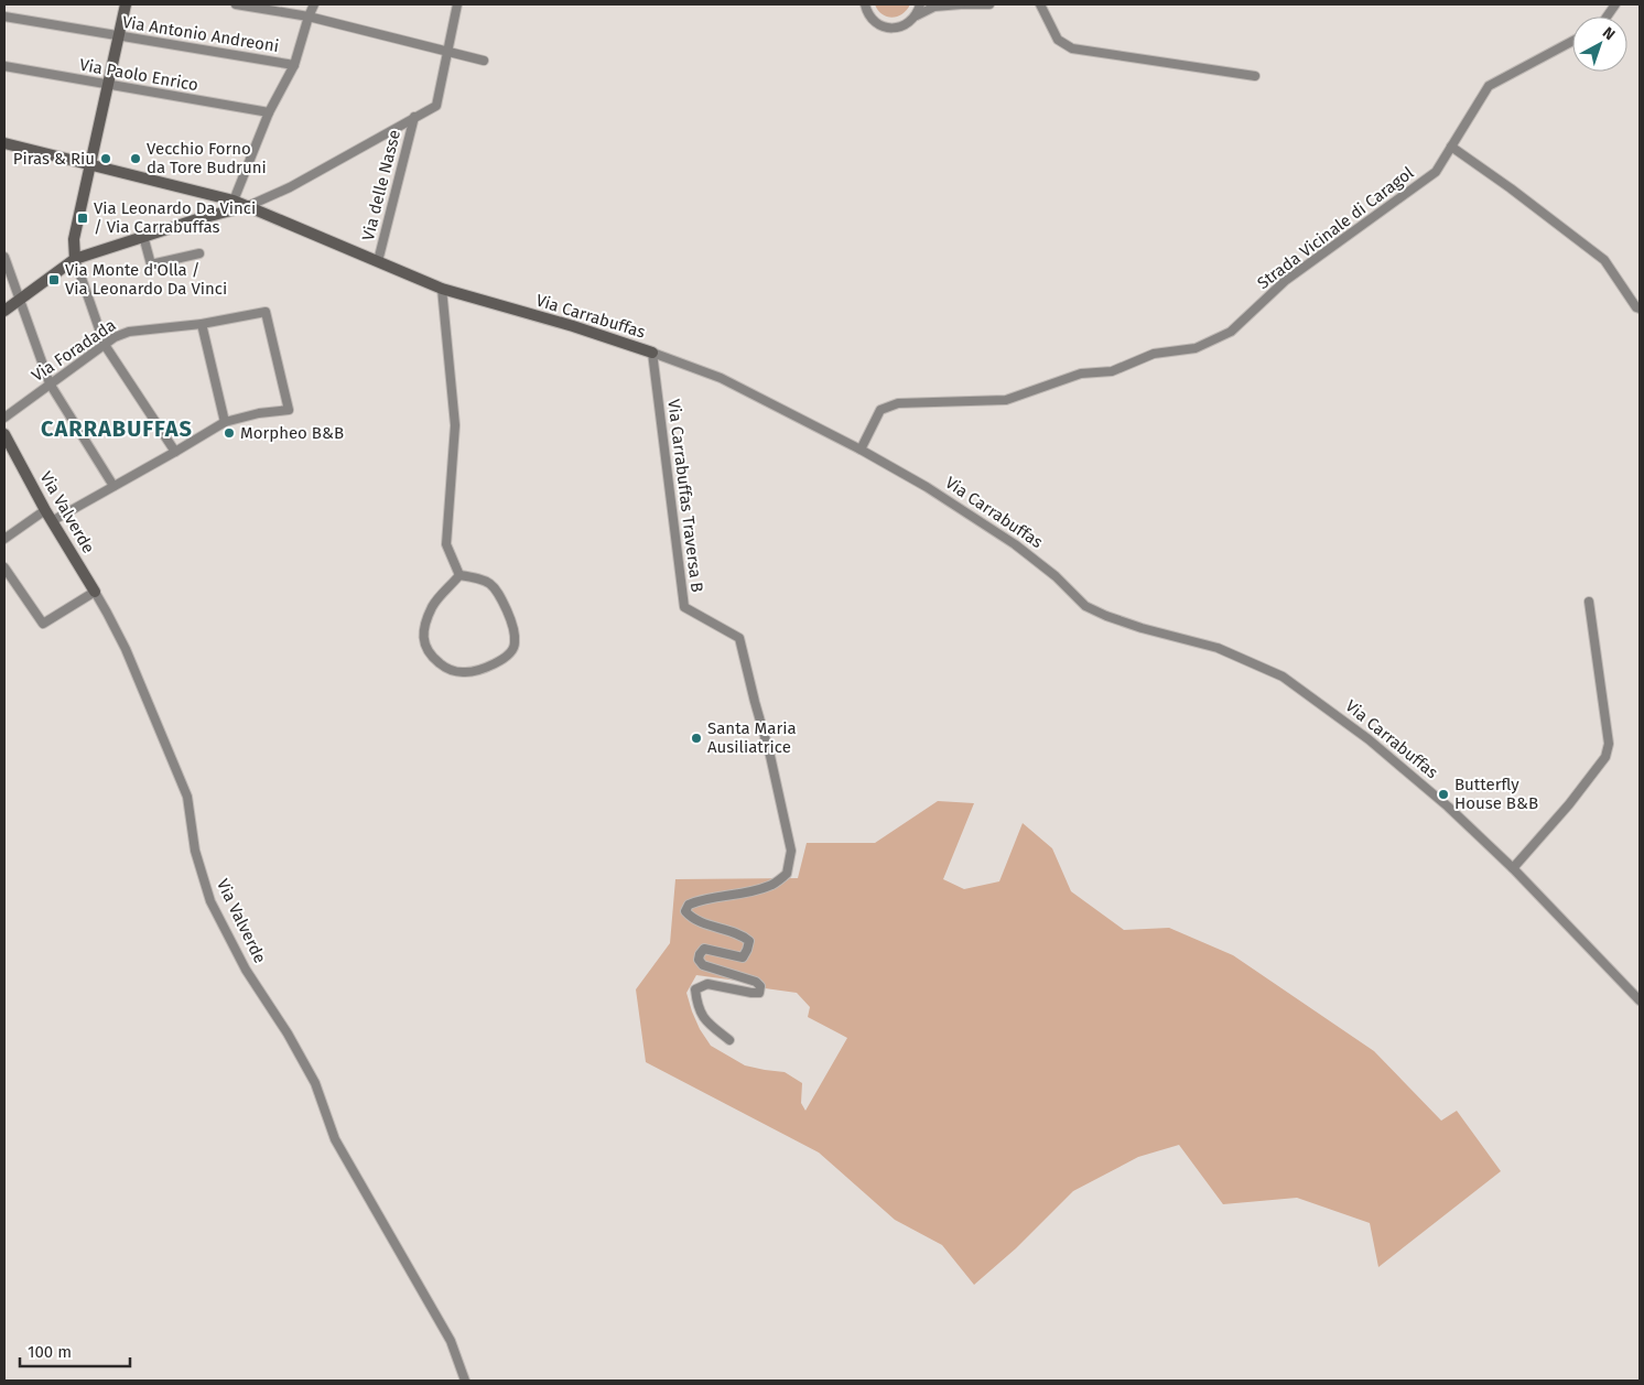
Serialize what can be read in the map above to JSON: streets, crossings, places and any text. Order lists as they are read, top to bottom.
{
  "streets": {
    "street": [
      "Via Antonio Andreoni",
      "Via Paolo Enrico",
      "Via delle Nasse",
      "Strada Vicinale di Caragol",
      "Via Carrabuffas",
      "Via Foradada",
      "Via Carrabuffas Traversa B",
      "Via Valverde"
    ]
  },
  "crossings": [
    ["Via delle Nasse", "Via Carrabuffas"],
    ["Strada Vicinale di Caragol", "Via Carrabuffas"],
    ["Via Carrabuffas", "Via Carrabuffas Traversa B"]
  ],
  "districts": ["CARRABUFFAS"],
  "places": {
    "other": [
      "Piras & Riu",
      "Vecchio Forno da Tore Budruni",
      "Morpheo B&B",
      "Santa Maria Ausiliatrice",
      "Butterfly House B&B"
    ],
    "transit": ["Via Leonardo Da Vinci / Via Carrabuffas", "Via Monte d'Olla / Via Leonardo Da Vinci"]
  },
  "scale_bar": "100 m",
  "north": "top right"
}
